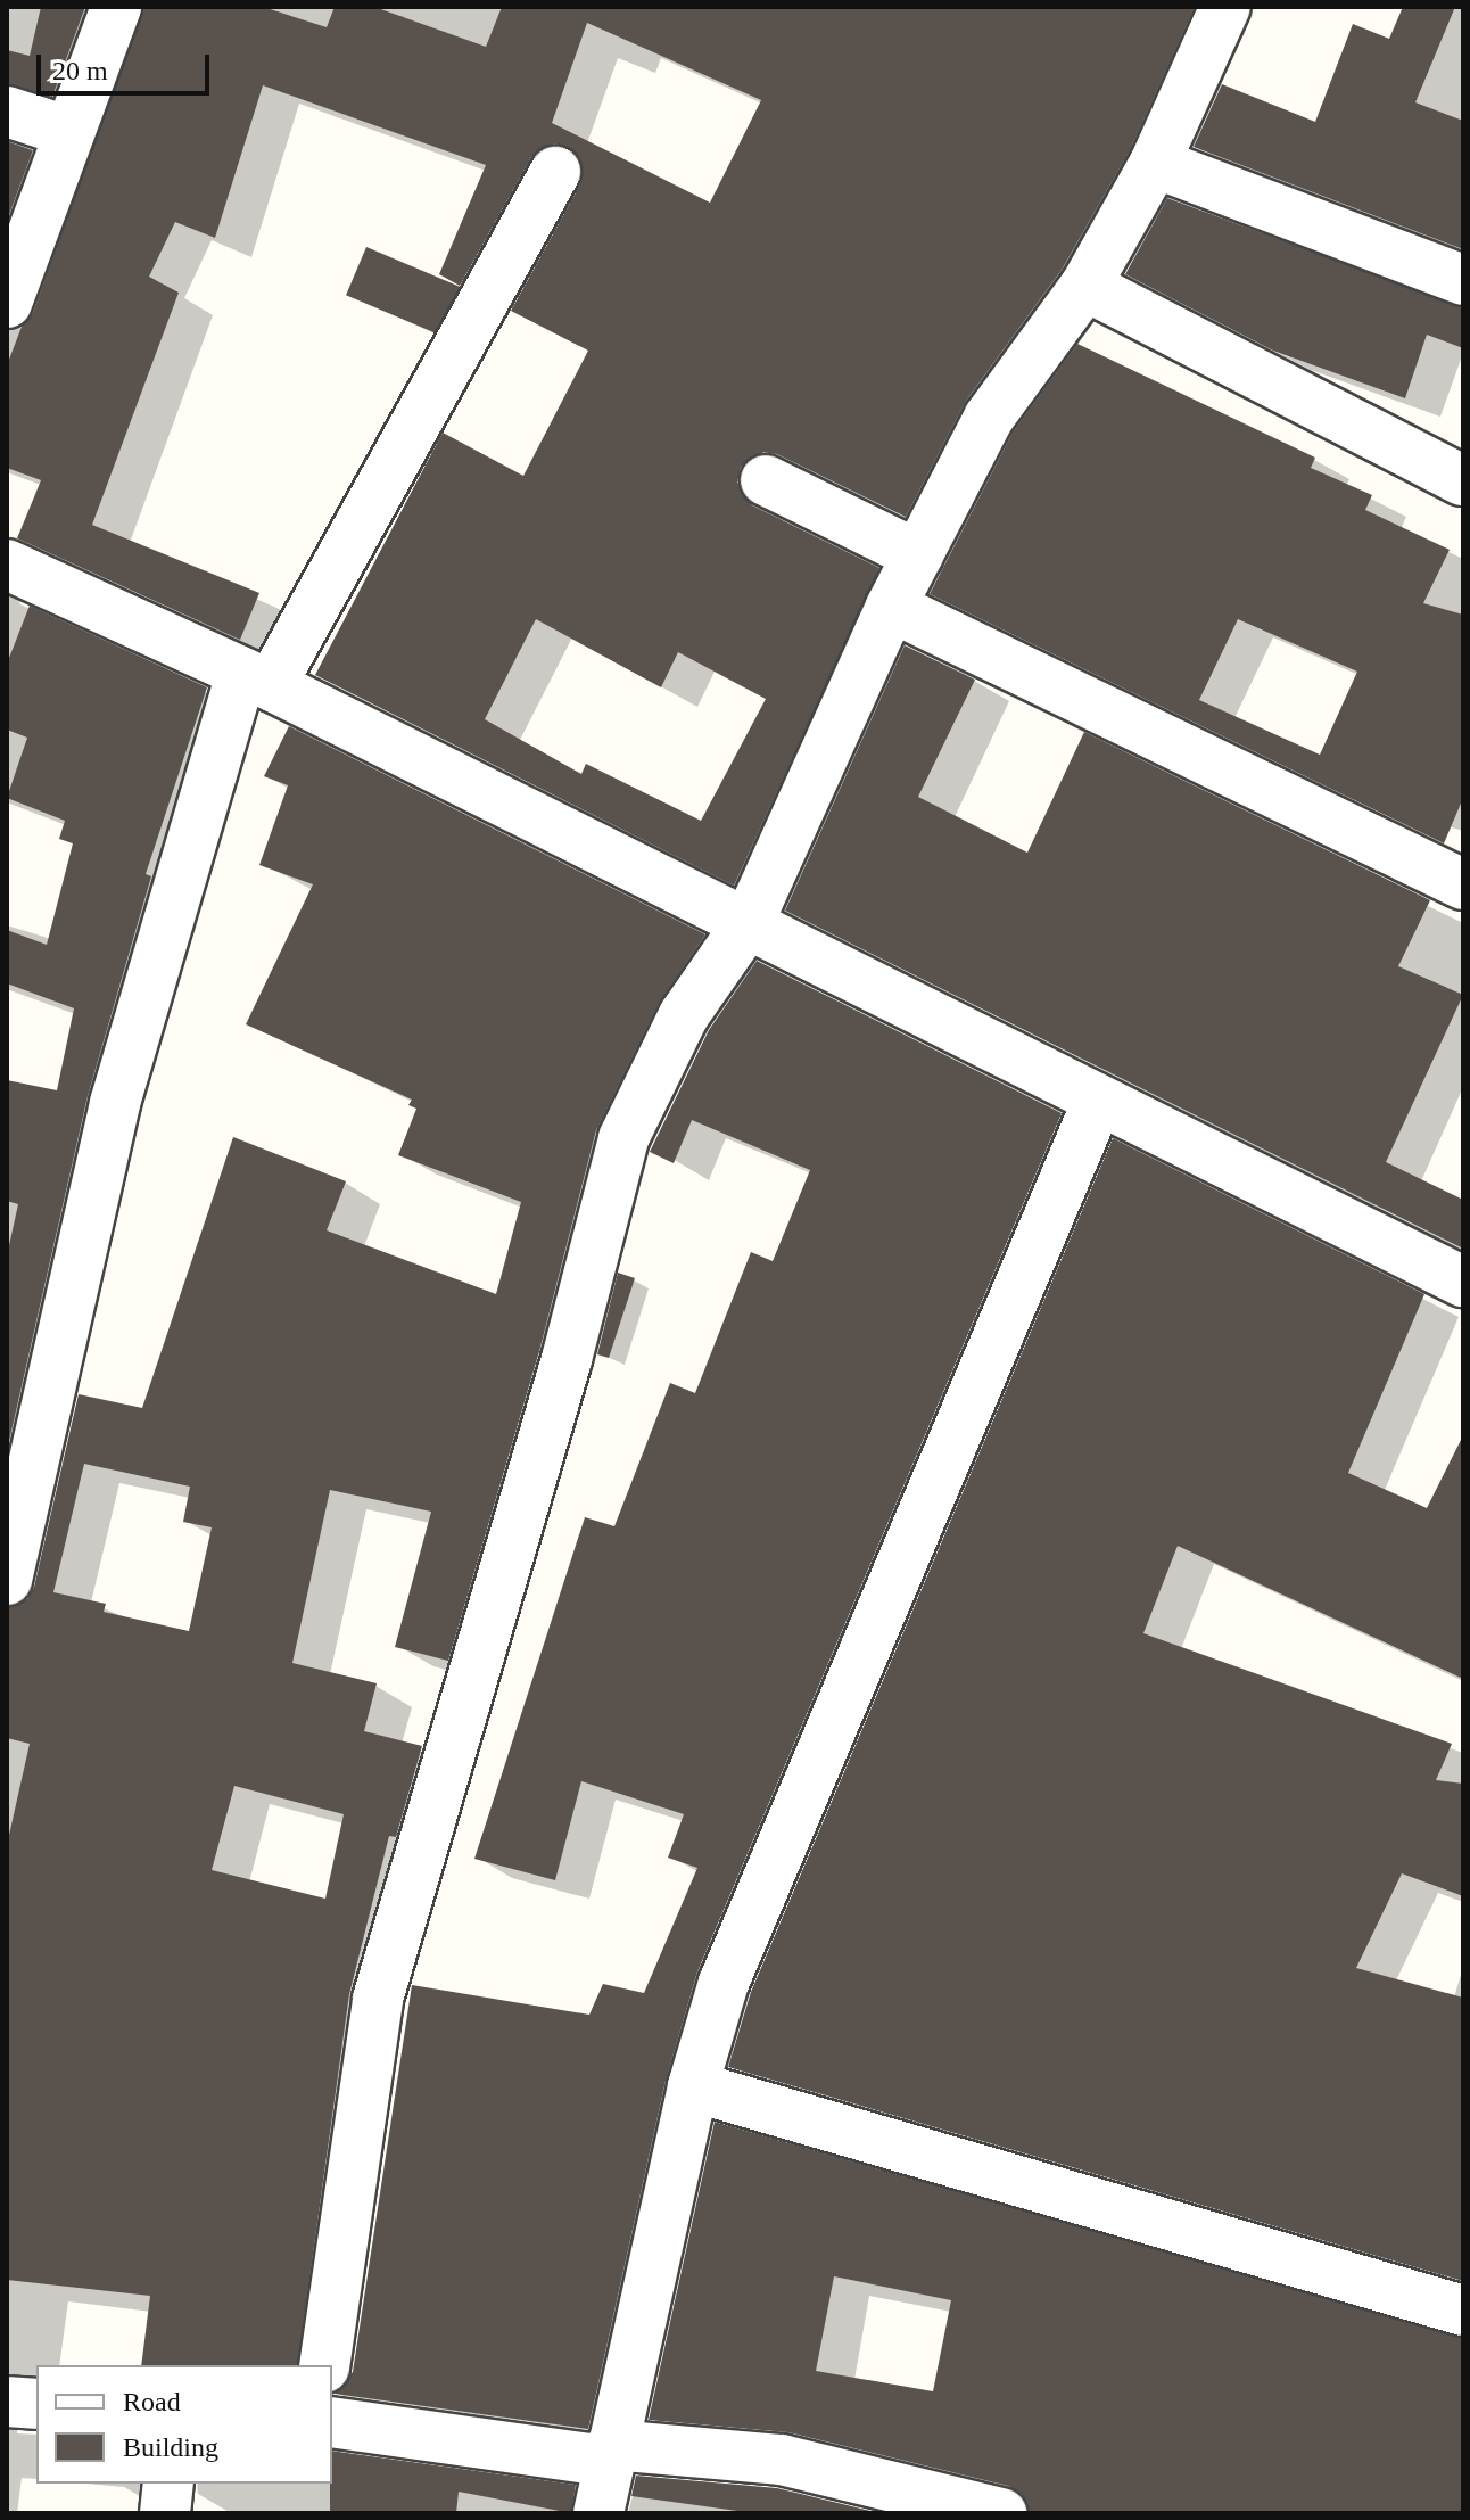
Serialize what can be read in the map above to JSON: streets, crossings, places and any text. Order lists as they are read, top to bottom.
{
  "legend": ["Road", "Building"],
  "scale_bar": "20 m"
}
